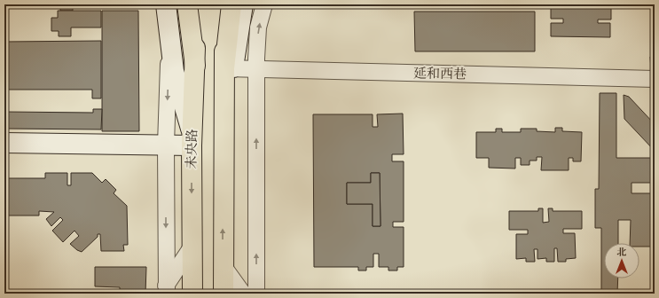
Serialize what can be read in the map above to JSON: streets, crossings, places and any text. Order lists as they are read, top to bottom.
{
  "streets": {
    "main road": ["未央路"],
    "street": ["延和西巷"]
  },
  "north": "top"
}
